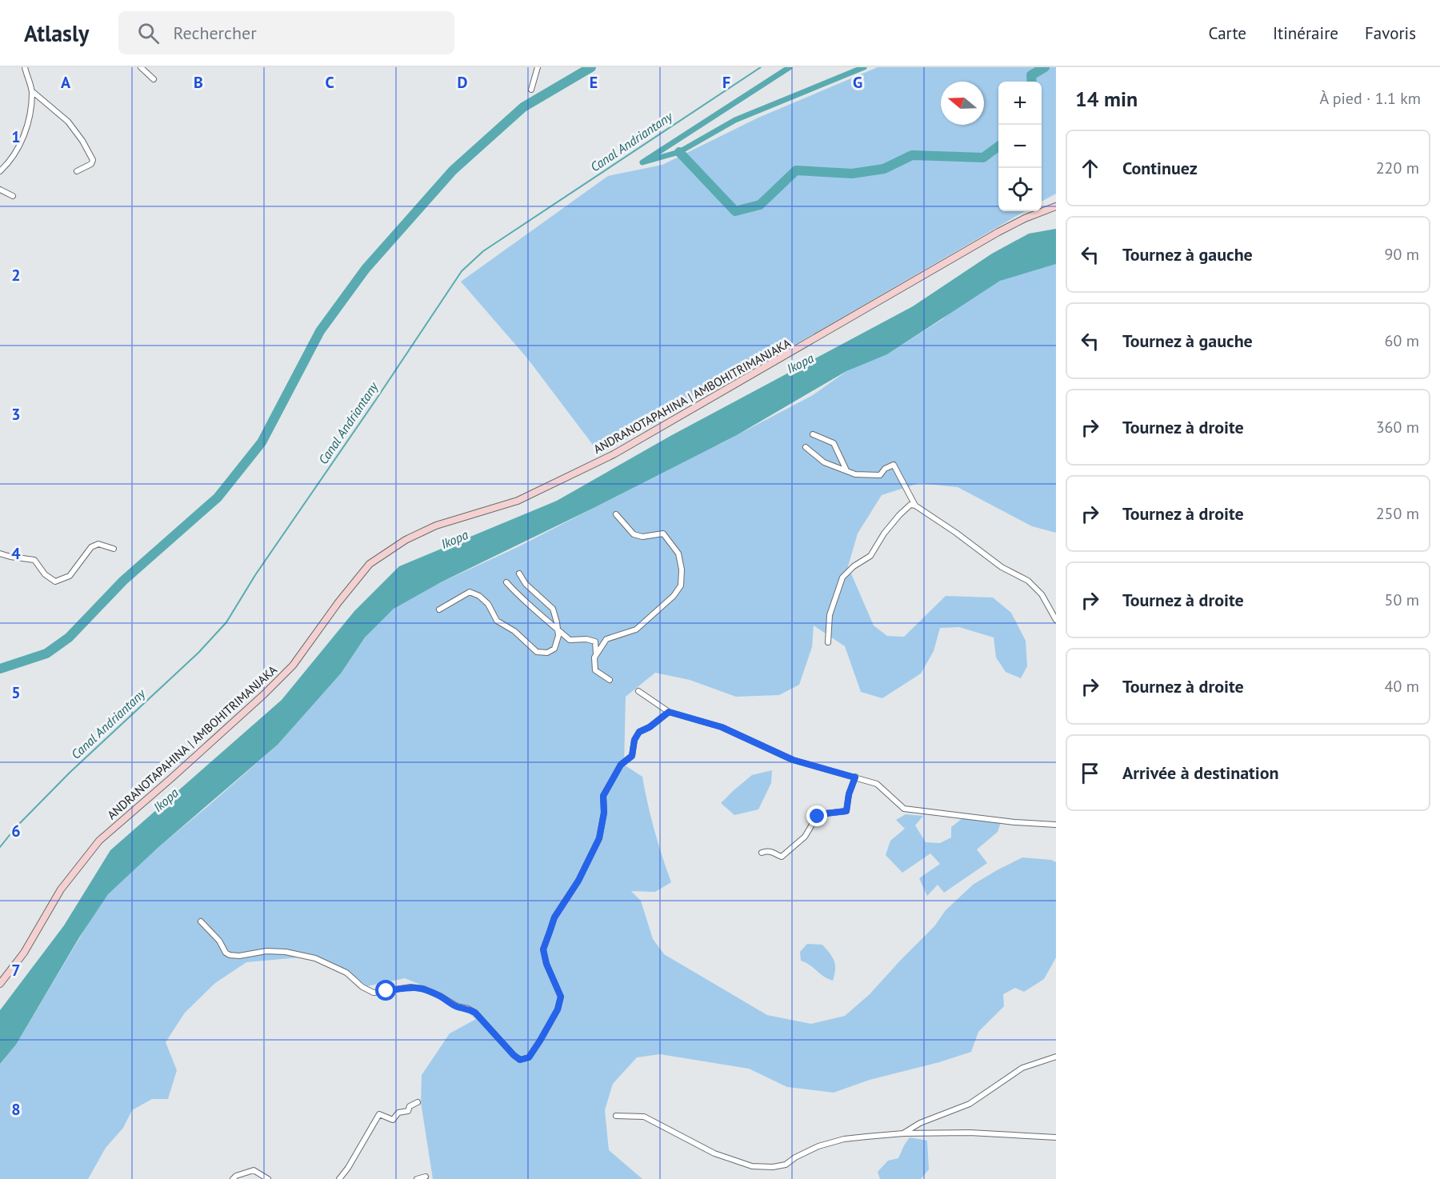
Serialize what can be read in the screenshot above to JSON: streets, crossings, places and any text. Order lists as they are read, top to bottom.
{
  "streets": {
    "main road": ["ANDRANOTAPAHINA | AMBOHITRIMANJAKA"]
  },
  "water": ["Canal Andriantany", "Ikopa"],
  "north": "left",
  "page": {
    "header": "Atlasly",
    "search": "Rechercher",
    "nav": ["Carte", "Itinéraire", "Favoris"],
    "heading": ["14 min", "À pied · 1.1 km"],
    "map_buttons": ["+", "−"],
    "list": [
      ["Continuez", "220 m"],
      ["Tournez à gauche", "90 m"],
      ["Tournez à gauche", "60 m"],
      ["Tournez à droite", "360 m"],
      ["Tournez à droite", "250 m"],
      ["Tournez à droite", "50 m"],
      ["Tournez à droite", "40 m"],
      "Arrivée à destination"
    ]
  },
  "grid": {
    "columns": [
      "A",
      "B",
      "C",
      "D",
      "E",
      "F",
      "G"
    ],
    "rows": [
      "1",
      "2",
      "3",
      "4",
      "5",
      "6",
      "7",
      "8"
    ]
  }
}
